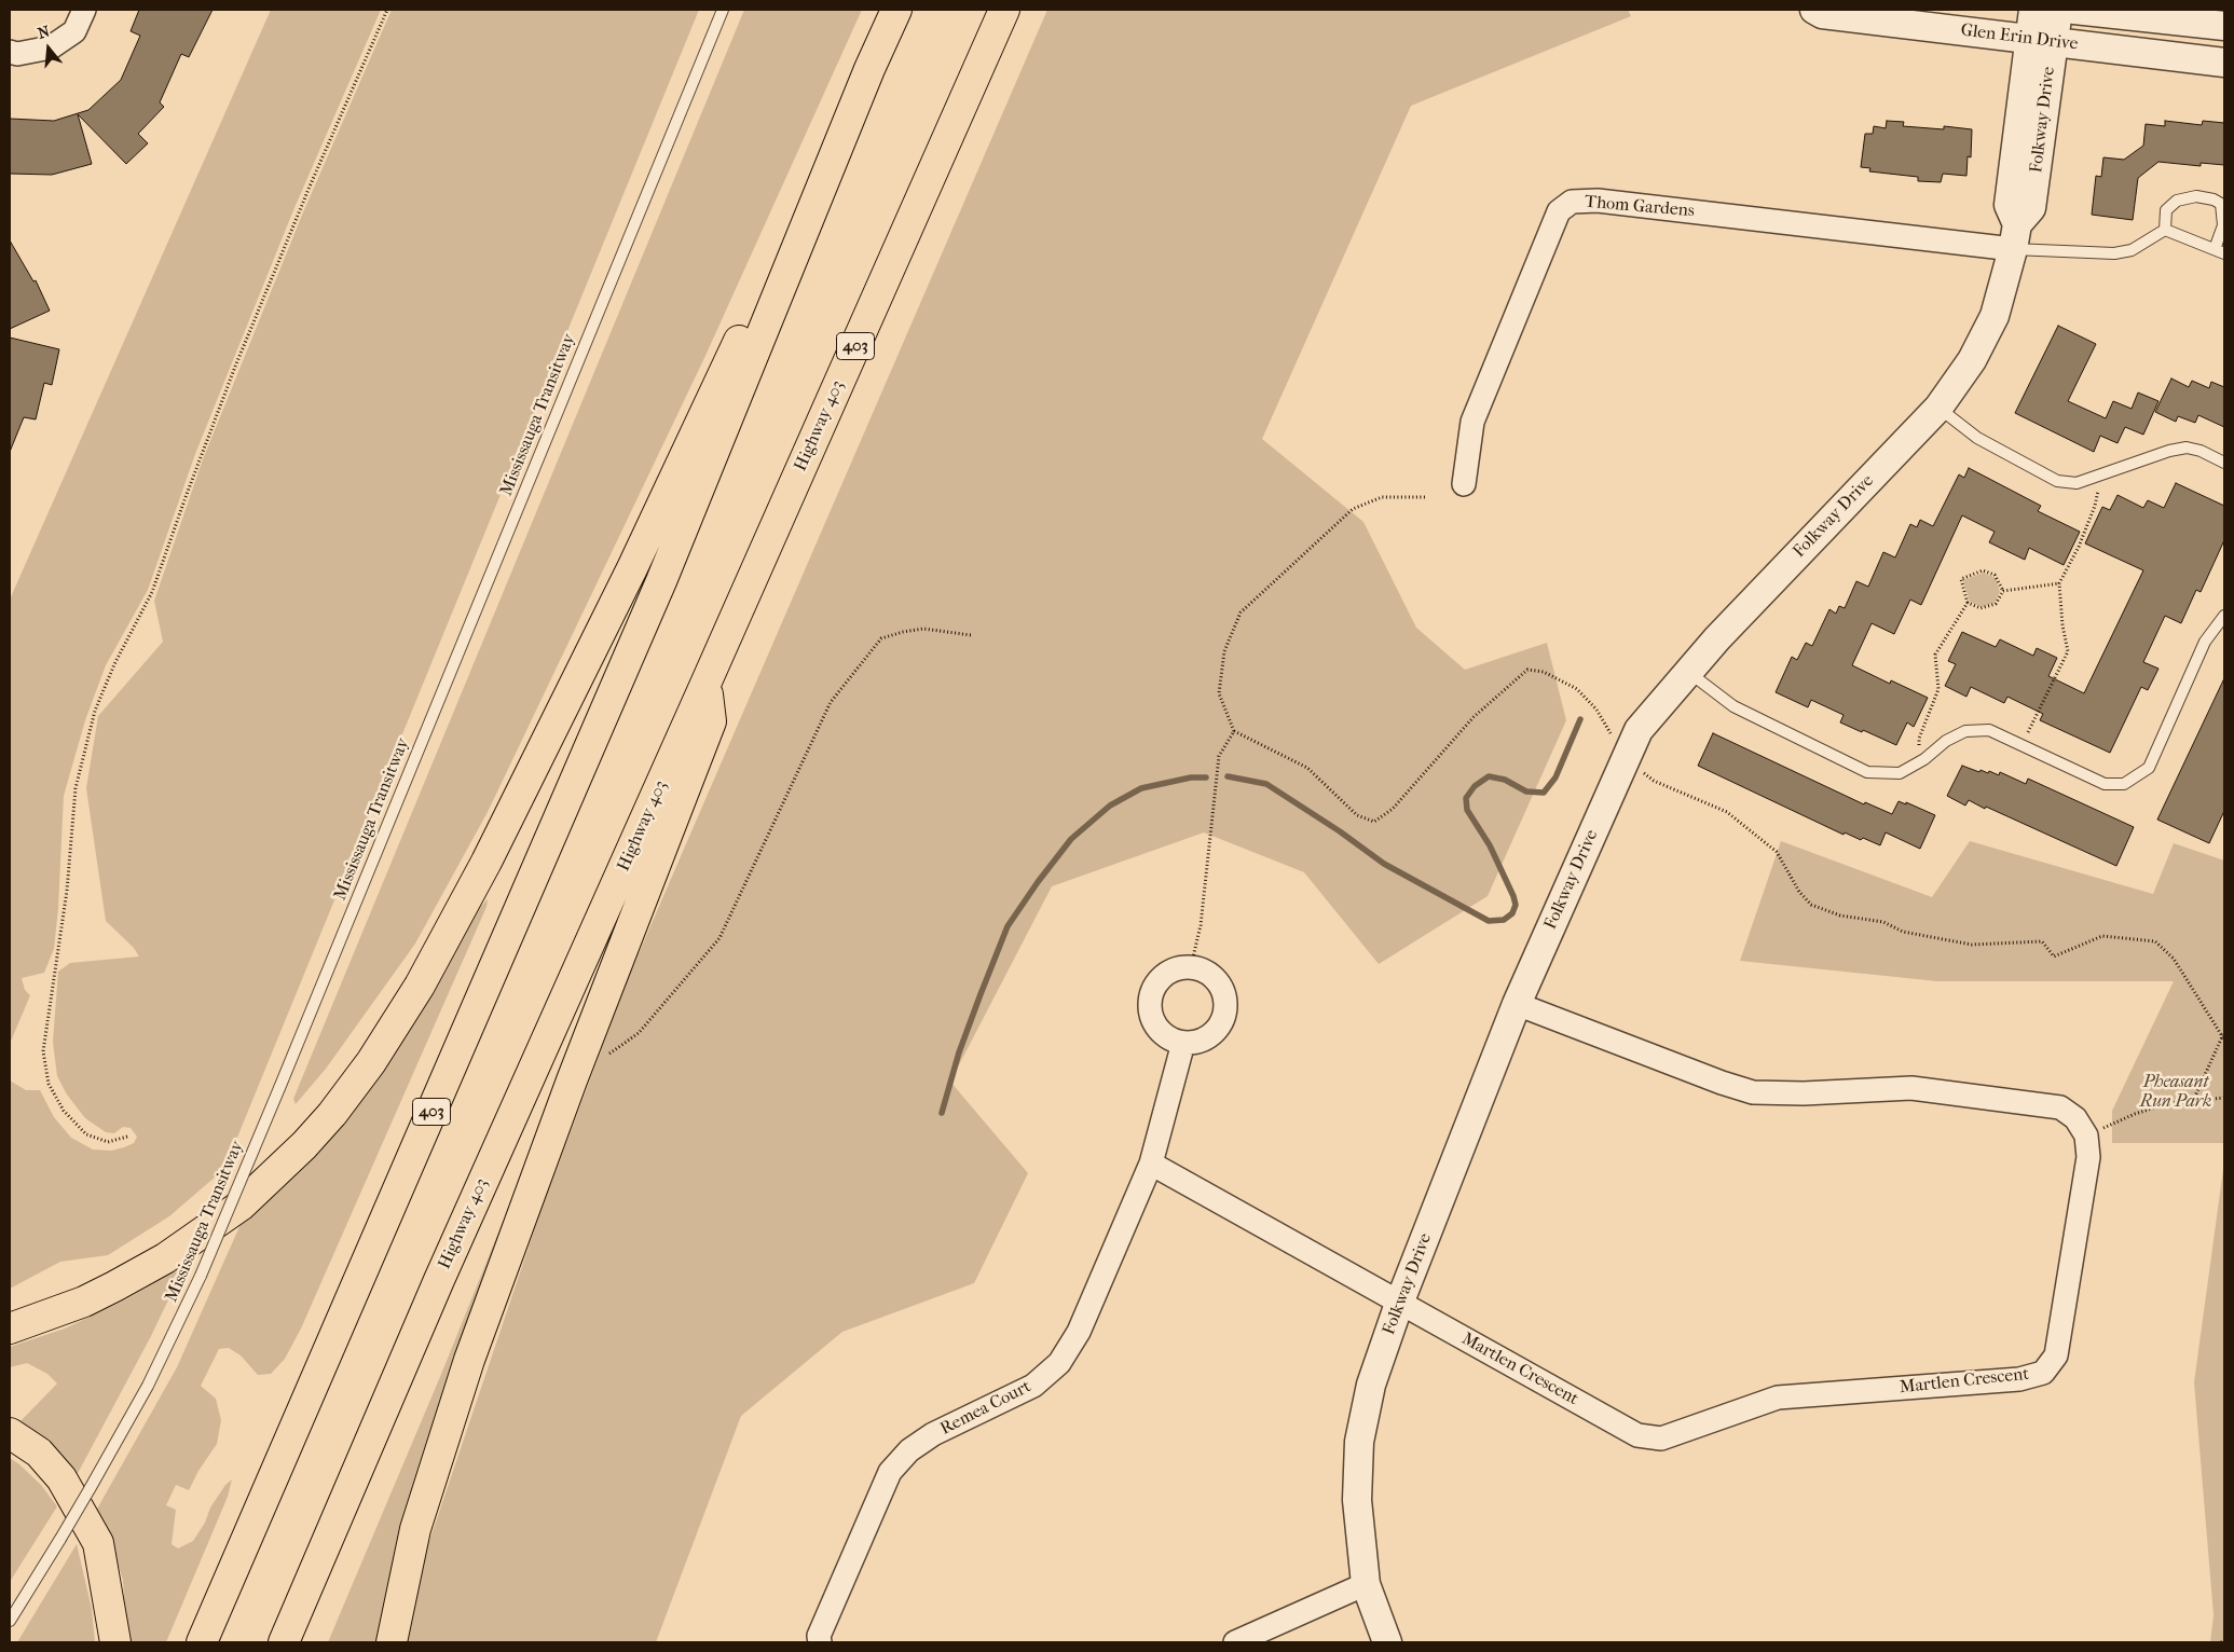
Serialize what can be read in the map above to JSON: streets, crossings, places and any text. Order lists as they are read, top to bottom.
{
  "streets": {
    "highway": ["403", "Highway 403"],
    "street": [
      "Glen Erin Drive",
      "Folkway Drive",
      "Thom Gardens",
      "Martlen Crescent",
      "Remea Court"
    ],
    "lane": ["Mississauga Transitway"]
  },
  "crossings": [
    ["Glen Erin Drive", "Folkway Drive"],
    ["Folkway Drive", "Thom Gardens"],
    ["Folkway Drive", "Martlen Crescent"],
    ["Martlen Crescent", "Remea Court"]
  ],
  "parks": ["Pheasant Run Park"],
  "north": "top"
}
